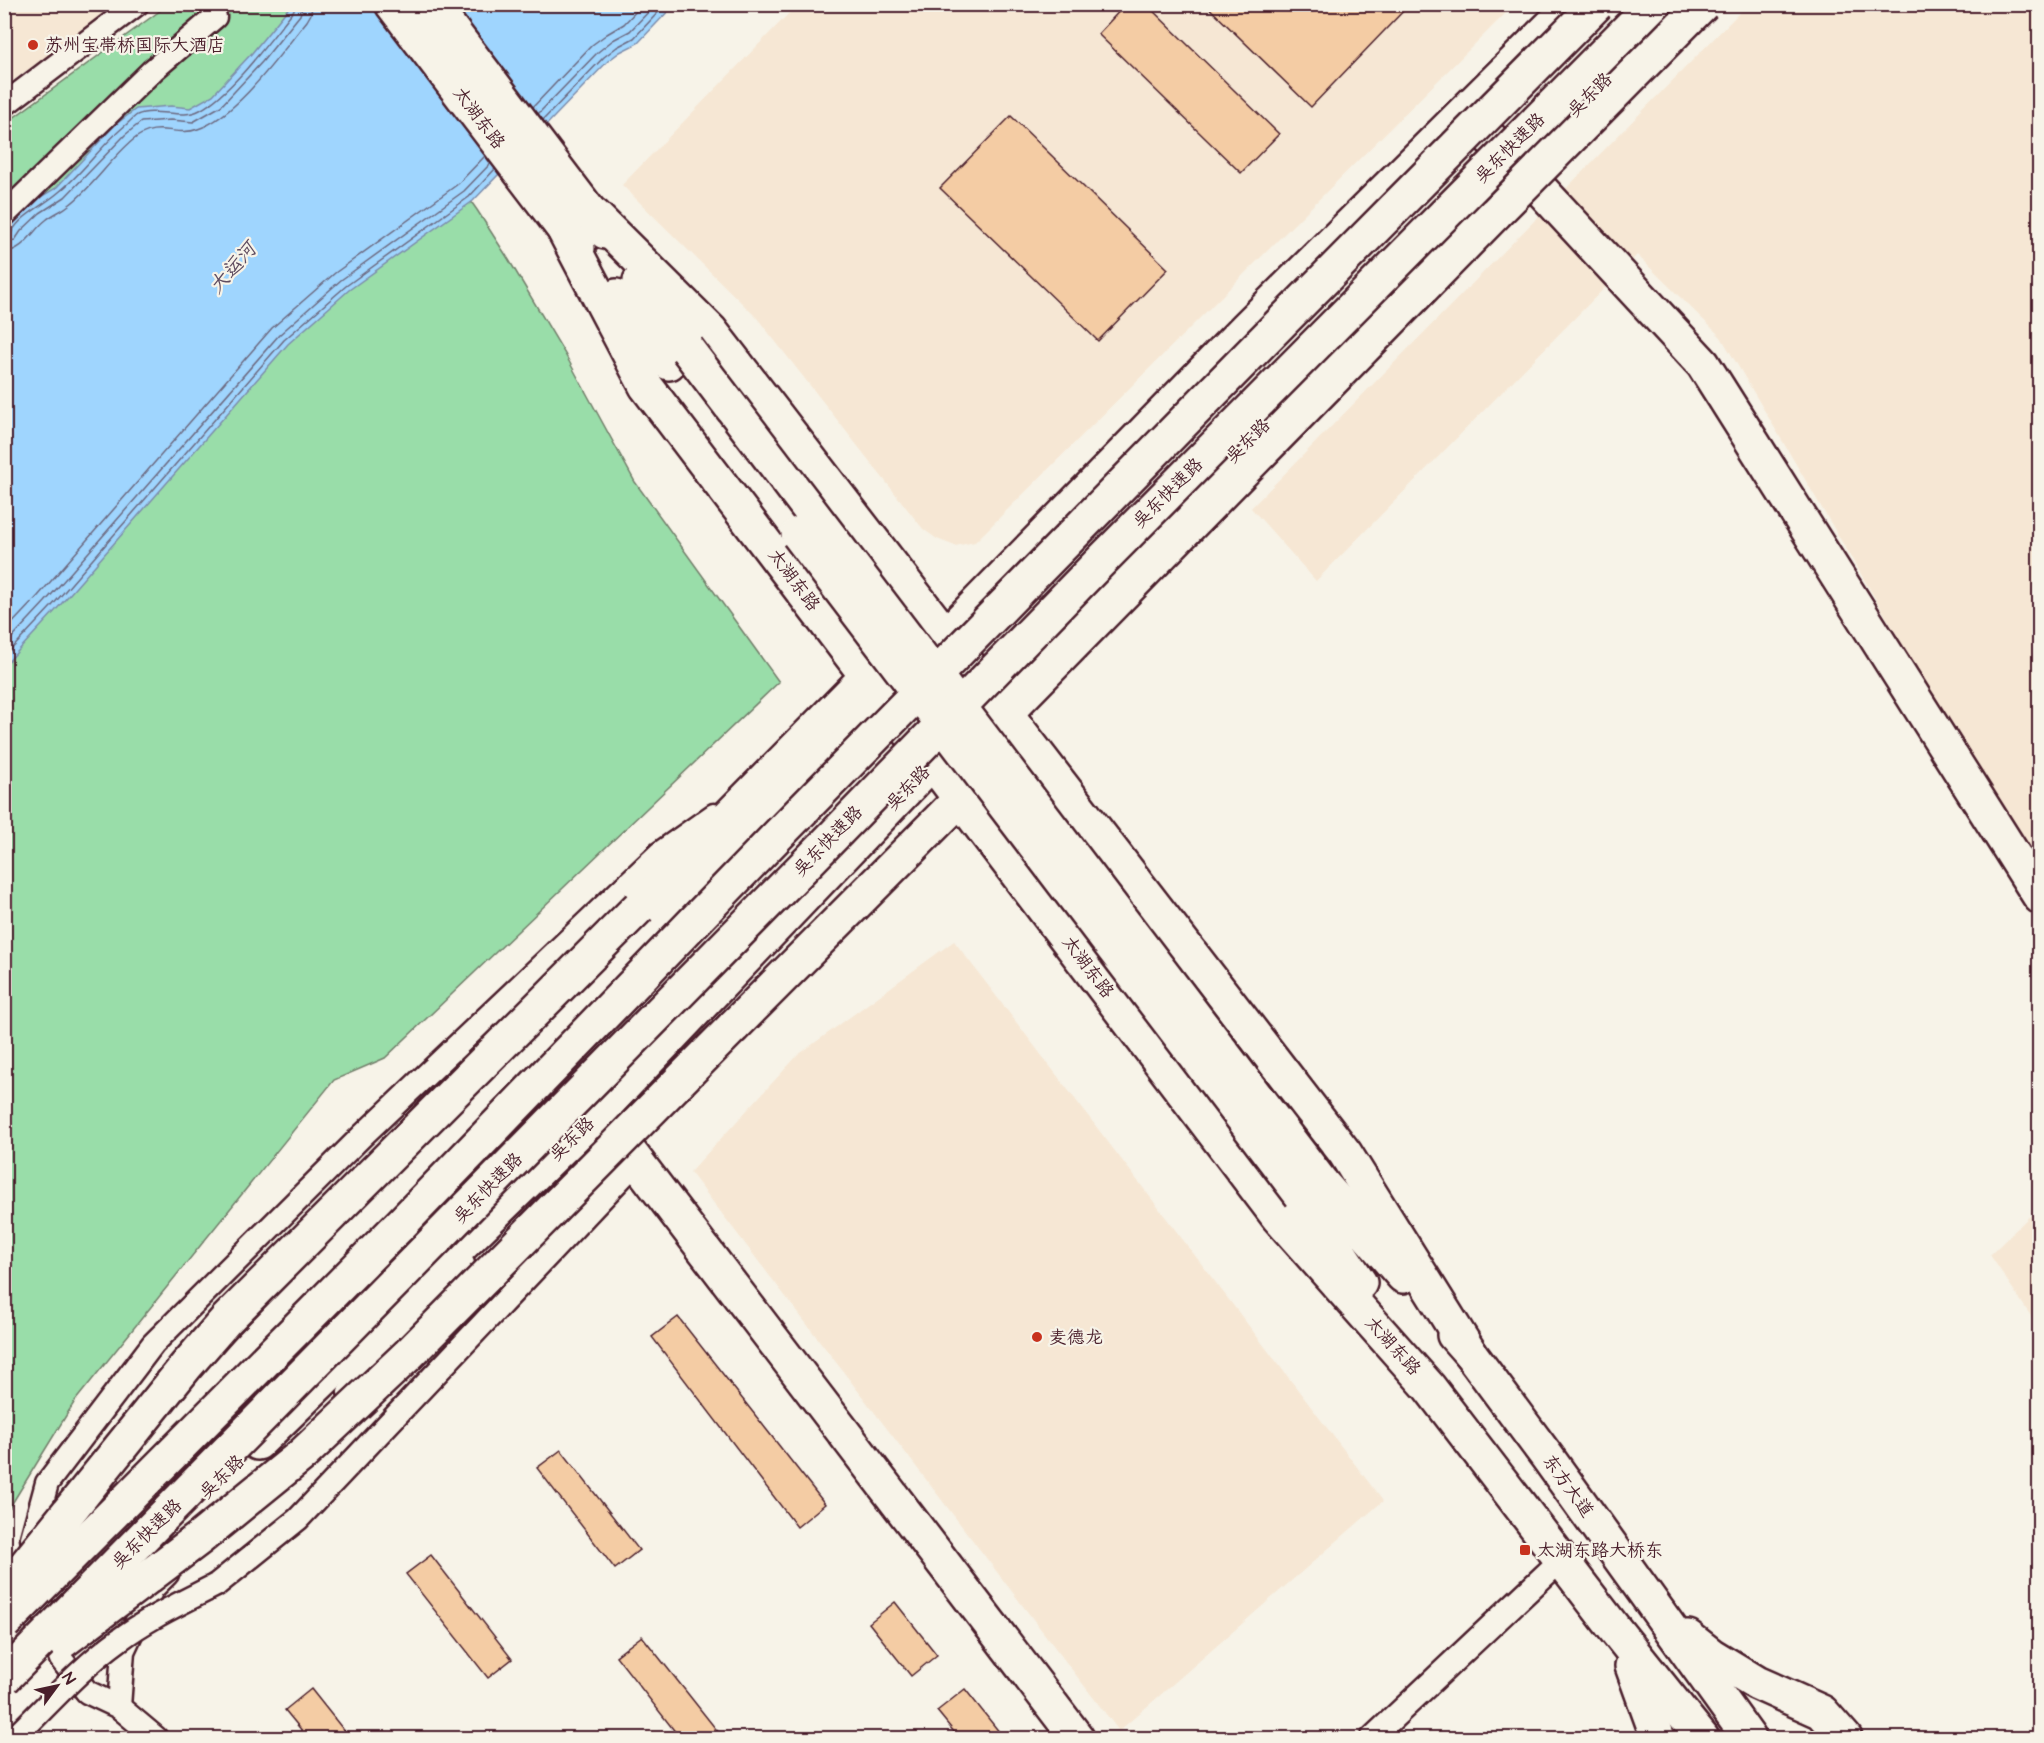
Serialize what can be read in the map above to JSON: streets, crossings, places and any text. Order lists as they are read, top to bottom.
{
  "streets": {
    "main road": [
      "吴东路",
      "太湖东路",
      "吴东快速路",
      "东方大道"
    ]
  },
  "crossings": [
    ["吴东路", "太湖东路"],
    ["太湖东路", "东方大道"]
  ],
  "water": ["大运河"],
  "places": {
    "other": ["苏州宝带桥国际大酒店", "麦德龙"],
    "transit": ["太湖东路大桥东"]
  },
  "north": "top right"
}
